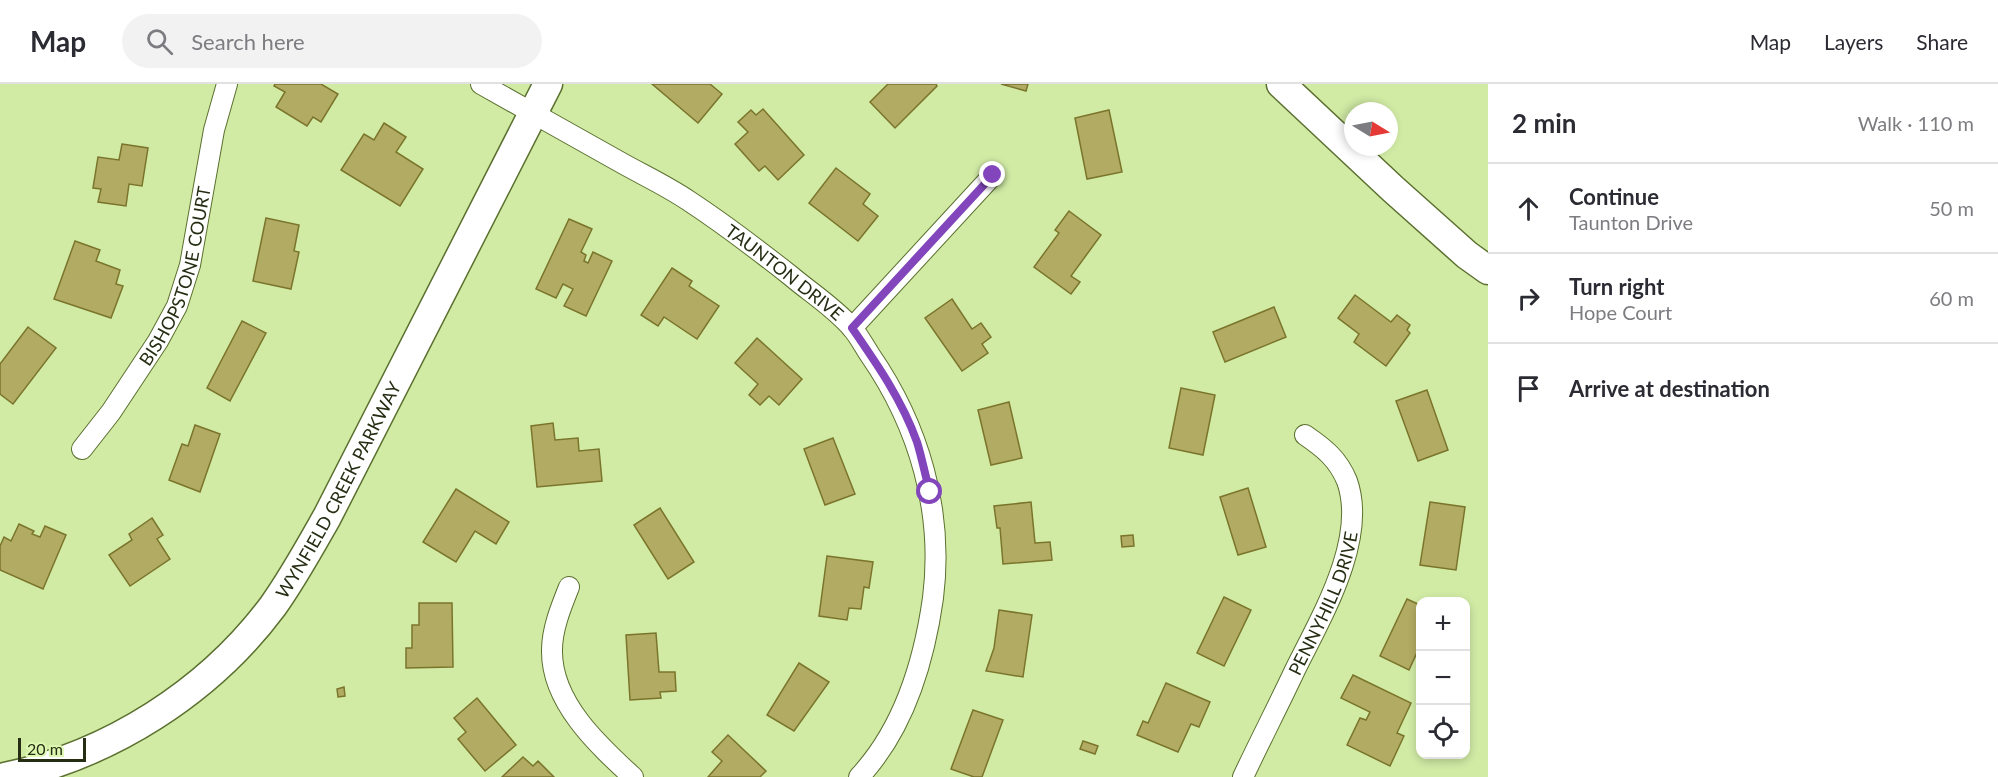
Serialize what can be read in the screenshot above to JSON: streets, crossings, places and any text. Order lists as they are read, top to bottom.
{
  "streets": {
    "street": [
      "TAUNTON DRIVE",
      "BISHOPSTONE COURT",
      "WYNFIELD CREEK PARKWAY",
      "PENNYHILL DRIVE"
    ]
  },
  "crossings": [
    ["TAUNTON DRIVE", "WYNFIELD CREEK PARKWAY"]
  ],
  "scale_bar": "20 m",
  "north": "right",
  "page": {
    "header": "Map",
    "search": "Search here",
    "nav": ["Map", "Layers", "Share"],
    "heading": ["2 min", "Walk · 110 m"],
    "list": [
      ["Continue", "Taunton Drive", "50 m"],
      ["Turn right", "Hope Court", "60 m"],
      "Arrive at destination"
    ],
    "map_buttons": ["+", "−"],
    "scale": "20 m"
  }
}
